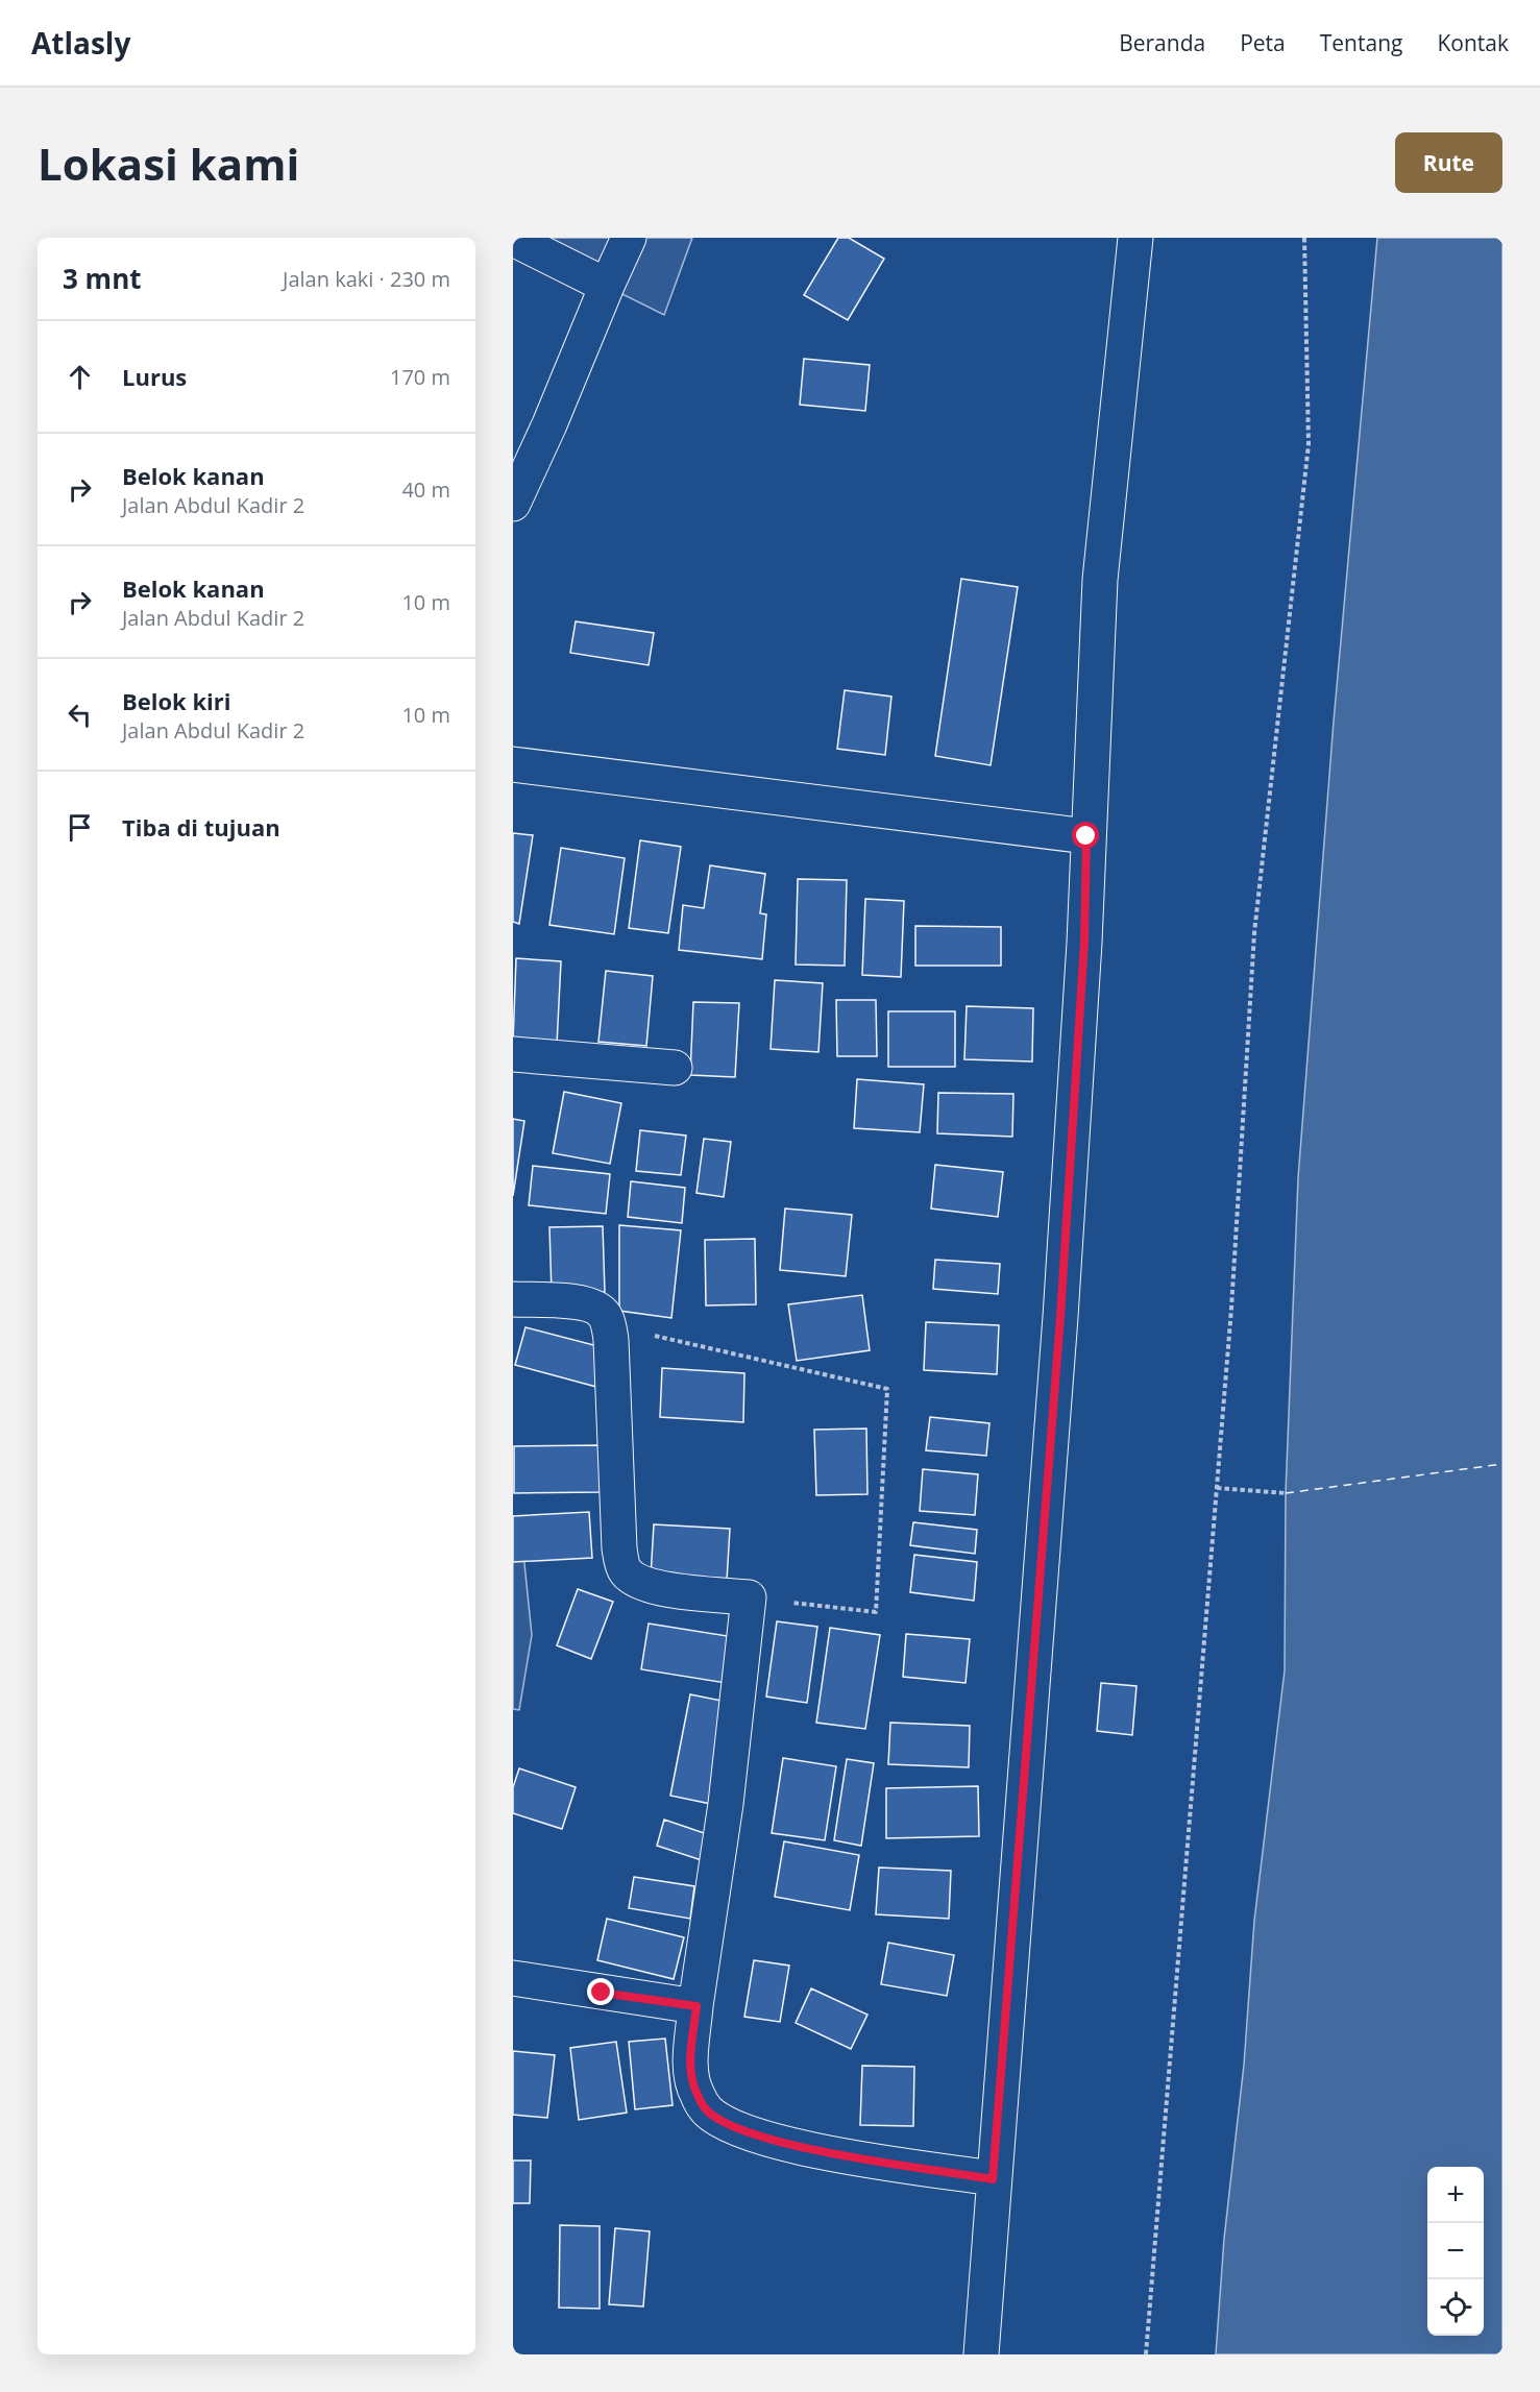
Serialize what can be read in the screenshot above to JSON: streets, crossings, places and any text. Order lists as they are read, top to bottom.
{
  "page": {
    "header": "Atlasly",
    "nav": [
      "Beranda",
      "Peta",
      "Tentang",
      "Kontak"
    ],
    "buttons": "Rute",
    "title": "Lokasi kami",
    "heading": ["3 mnt", "Jalan kaki · 230 m"],
    "list": [
      ["Lurus", "170 m"],
      ["Belok kanan", "Jalan Abdul Kadir 2", "40 m"],
      ["Belok kanan", "Jalan Abdul Kadir 2", "10 m"],
      ["Belok kiri", "Jalan Abdul Kadir 2", "10 m"],
      "Tiba di tujuan"
    ],
    "map_buttons": ["+", "−"]
  }
}
